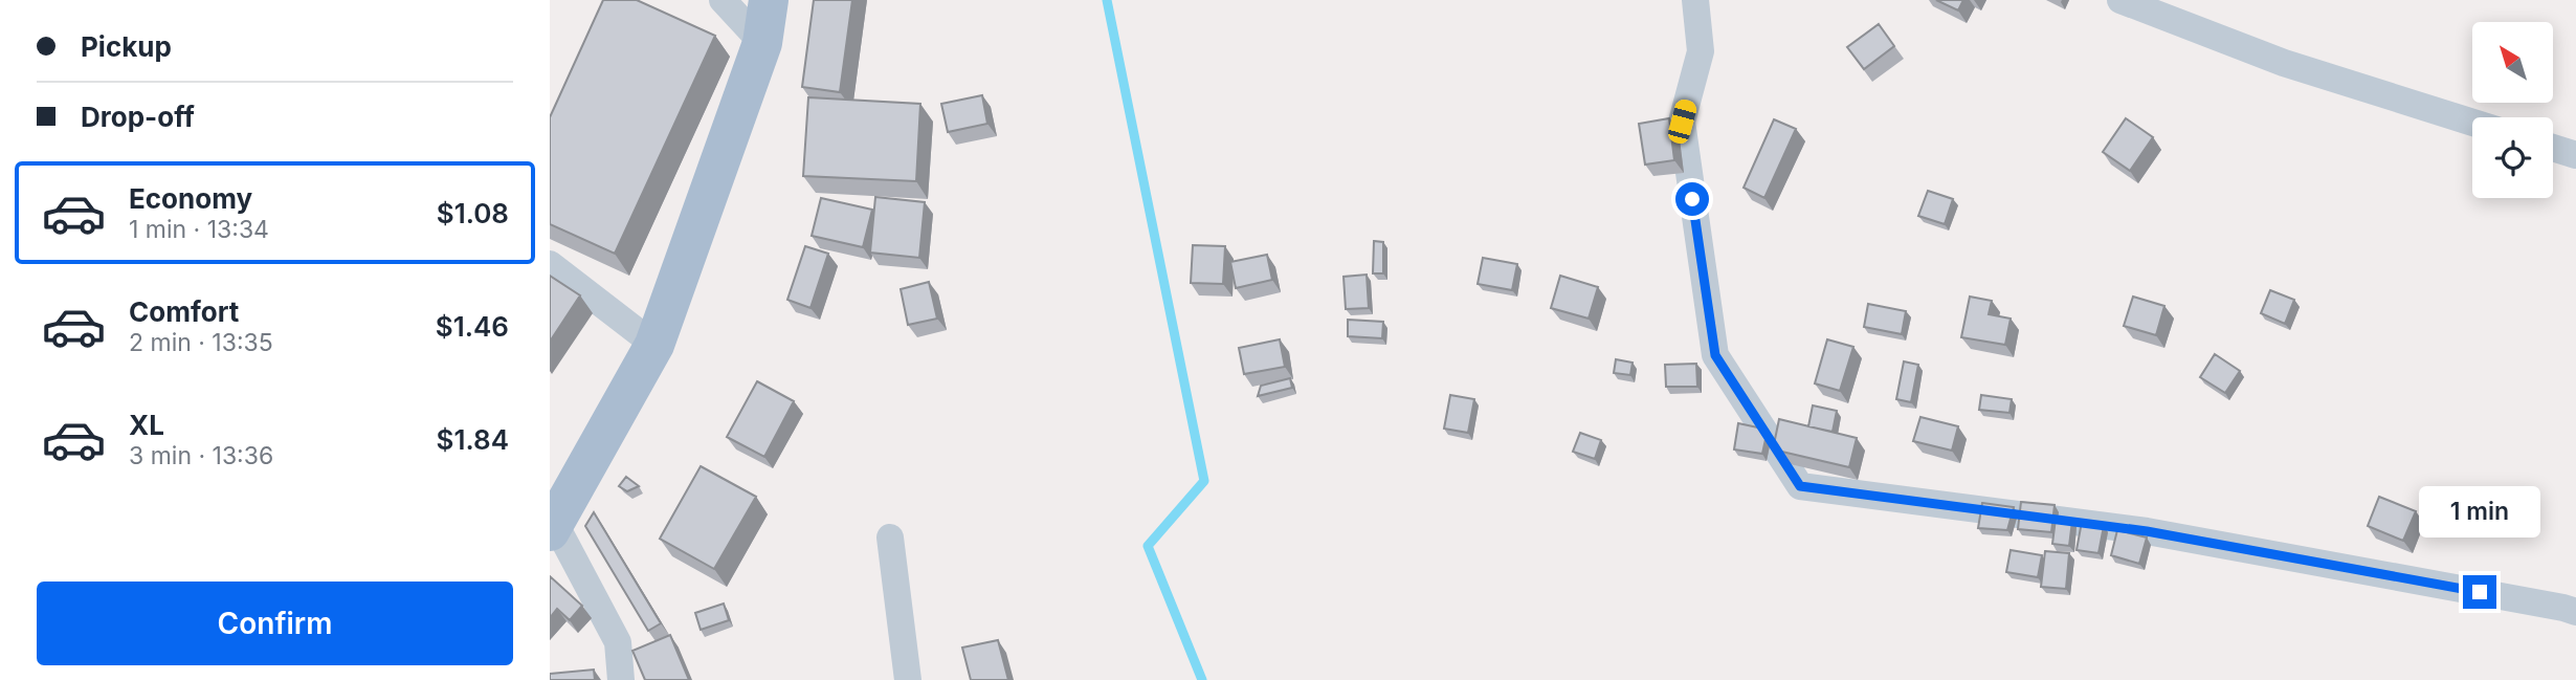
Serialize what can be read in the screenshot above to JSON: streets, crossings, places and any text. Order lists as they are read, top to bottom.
{
  "north": "top left",
  "page": {
    "banner": ["Pickup", "Drop-off"],
    "list": [
      {
        "name": "Economy",
        "note": "1 min · 13:34",
        "value": "$1.08"
      },
      {
        "name": "Comfort",
        "note": "2 min · 13:35",
        "value": "$1.46"
      },
      {
        "name": "XL",
        "note": "3 min · 13:36",
        "value": "$1.84"
      }
    ],
    "bubble": "1 min",
    "buttons": "Confirm"
  }
}
